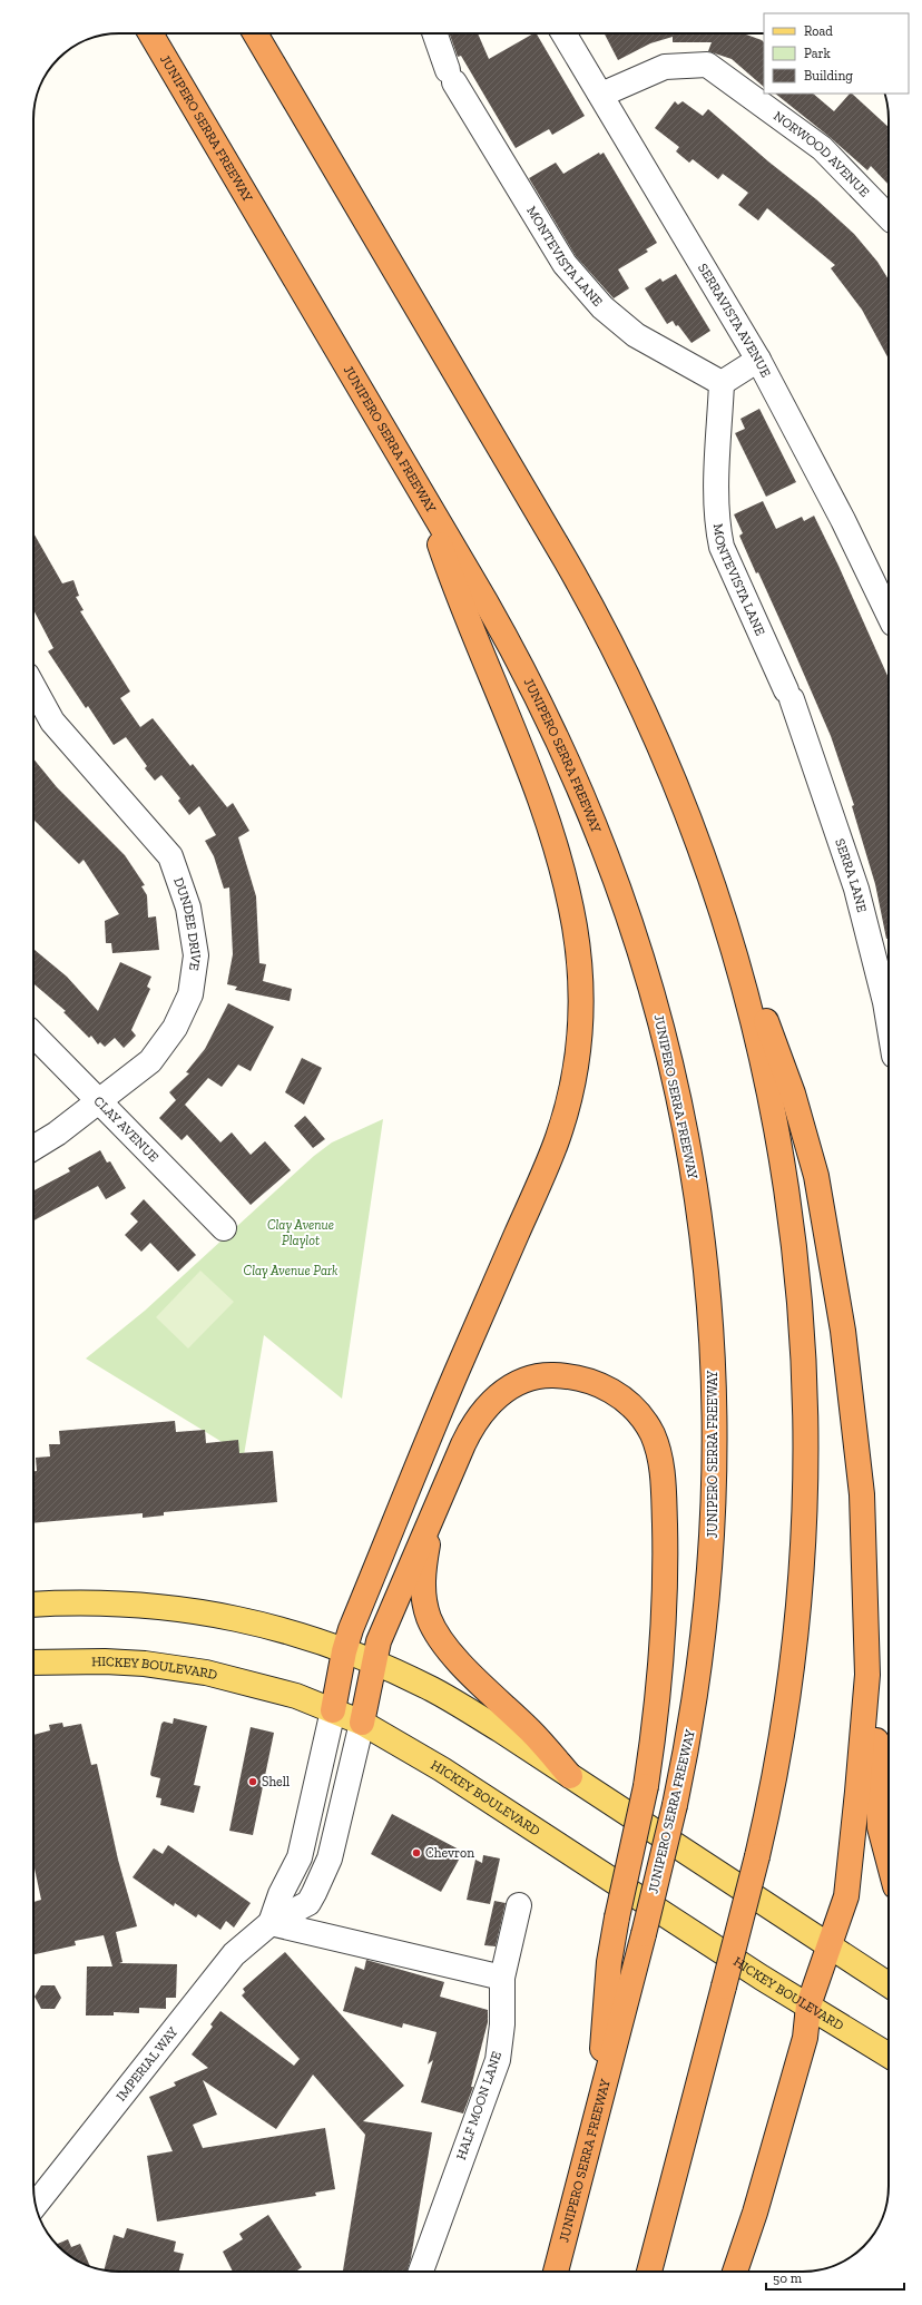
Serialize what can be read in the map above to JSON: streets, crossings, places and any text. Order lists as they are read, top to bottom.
{
  "streets": {
    "highway": ["JUNIPERO SERRA FREEWAY"],
    "main road": ["HICKEY BOULEVARD"],
    "street": [
      "NORWOOD AVENUE",
      "MONTEVISTA LANE",
      "SERRAVISTA AVENUE",
      "SERRA LANE",
      "DUNDEE DRIVE",
      "CLAY AVENUE",
      "IMPERIAL WAY",
      "HALF MOON LANE"
    ]
  },
  "crossings": [
    ["NORWOOD AVENUE", "SERRAVISTA AVENUE"],
    ["MONTEVISTA LANE", "SERRA LANE"],
    ["DUNDEE DRIVE", "CLAY AVENUE"],
    ["HICKEY BOULEVARD", "IMPERIAL WAY"]
  ],
  "parks": ["Clay Avenue Playlot", "Clay Avenue Park"],
  "places": ["Shell", "Chevron"],
  "legend": ["Road", "Park", "Building"],
  "scale_bar": "50 m"
}
